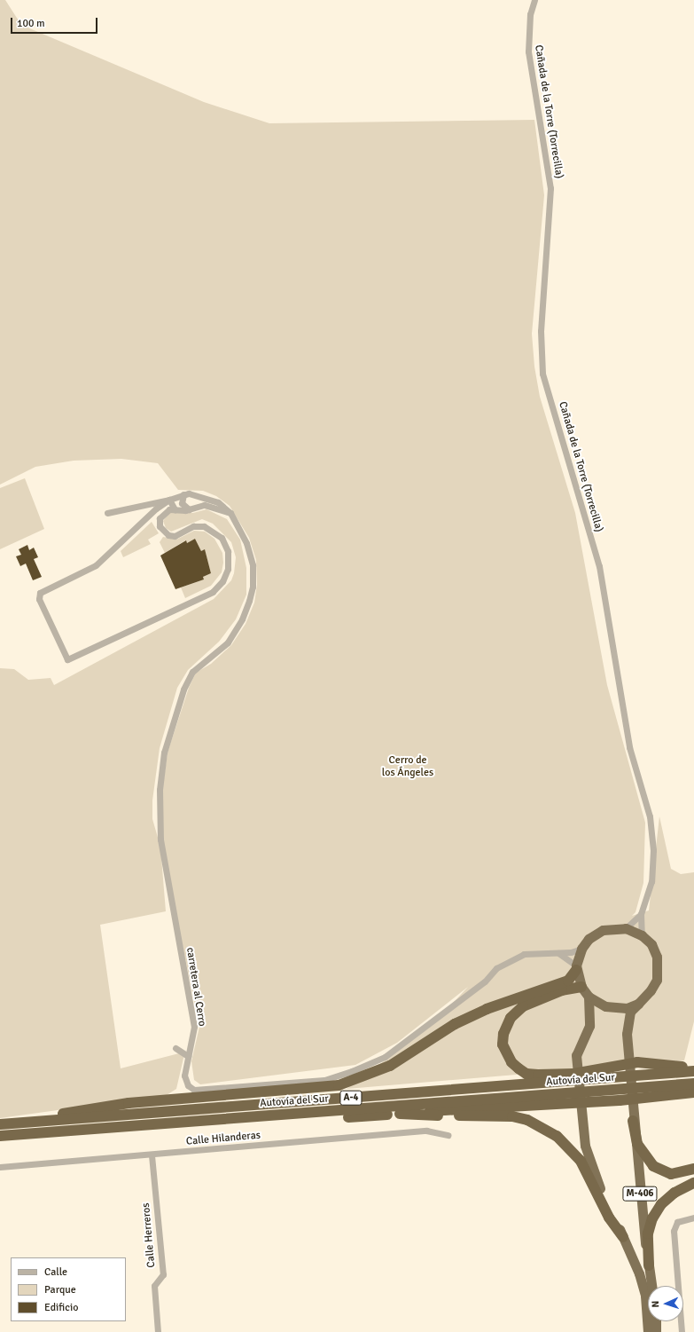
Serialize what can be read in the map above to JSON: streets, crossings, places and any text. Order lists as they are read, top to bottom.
{
  "streets": {
    "highway": ["Autovía del Sur", "A-4", "M-406"],
    "street": [
      "Cañada de la Torre (Torrecilla)",
      "carretera al Cerro",
      "Calle Hilanderas",
      "Calle Herreros"
    ]
  },
  "crossings": [
    ["Cañada de la Torre (Torrecilla)", "M-406"],
    ["Calle Hilanderas", "Calle Herreros"]
  ],
  "parks": ["Cerro de los Ángeles"],
  "legend": ["Calle", "Parque", "Edificio"],
  "scale_bar": "100 m",
  "north": "left"
}
